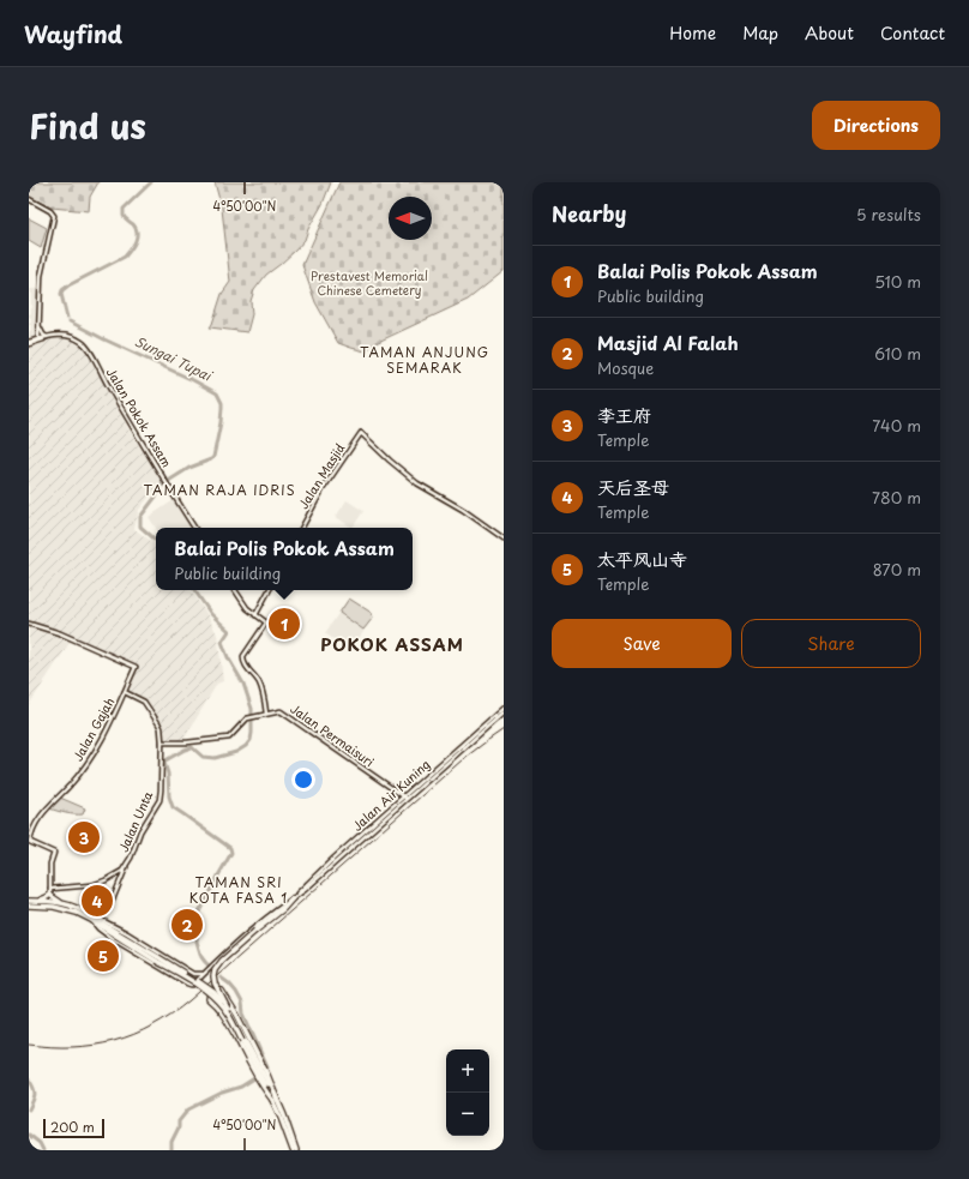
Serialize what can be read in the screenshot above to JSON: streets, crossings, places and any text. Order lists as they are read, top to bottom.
{
  "streets": {
    "street": [
      "Jalan Pokok Assam",
      "Jalan Masjid",
      "Jalan Gajah",
      "Jalan Permaisuri",
      "Jalan Air Kuning",
      "Jalan Unta"
    ]
  },
  "crossings": [
    ["Jalan Gajah", "Jalan Unta"],
    ["Jalan Permaisuri", "Jalan Air Kuning"],
    ["Jalan Permaisuri", "Jalan Unta"]
  ],
  "districts": [
    "TAMAN ANJUNG SEMARAK",
    "TAMAN RAJA IDRIS",
    "POKOK ASSAM",
    "TAMAN SRI KOTA FASA 1"
  ],
  "water": ["Sungai Tupai"],
  "parks": ["Prestavest Memorial Chinese Cemetery"],
  "scale_bar": "200 m",
  "north": "left",
  "page": {
    "header": "Wayfind",
    "nav": [
      "Home",
      "Map",
      "About",
      "Contact"
    ],
    "title": "Find us",
    "buttons": [
      "Directions",
      ["Save", "Share"]
    ],
    "heading": ["Nearby", "5 results"],
    "list": [
      {
        "mark": "1",
        "name": "Balai Polis Pokok Assam",
        "note": "Public building",
        "value": "510 m"
      },
      {
        "mark": "2",
        "name": "Masjid Al Falah",
        "note": "Mosque",
        "value": "610 m"
      },
      {
        "mark": "3",
        "name": "李王府",
        "note": "Temple",
        "value": "740 m"
      },
      {
        "mark": "4",
        "name": "天后圣母",
        "note": "Temple",
        "value": "780 m"
      },
      {
        "mark": "5",
        "name": "太平风山寺",
        "note": "Temple",
        "value": "870 m"
      }
    ],
    "popup": ["Balai Polis Pokok Assam", "Public building"],
    "pins": [
      "1",
      "3",
      "4",
      "2",
      "5"
    ],
    "map_buttons": ["+", "−"],
    "scale": "200 m"
  },
  "coordinates": ["4°50'00\"N"]
}
